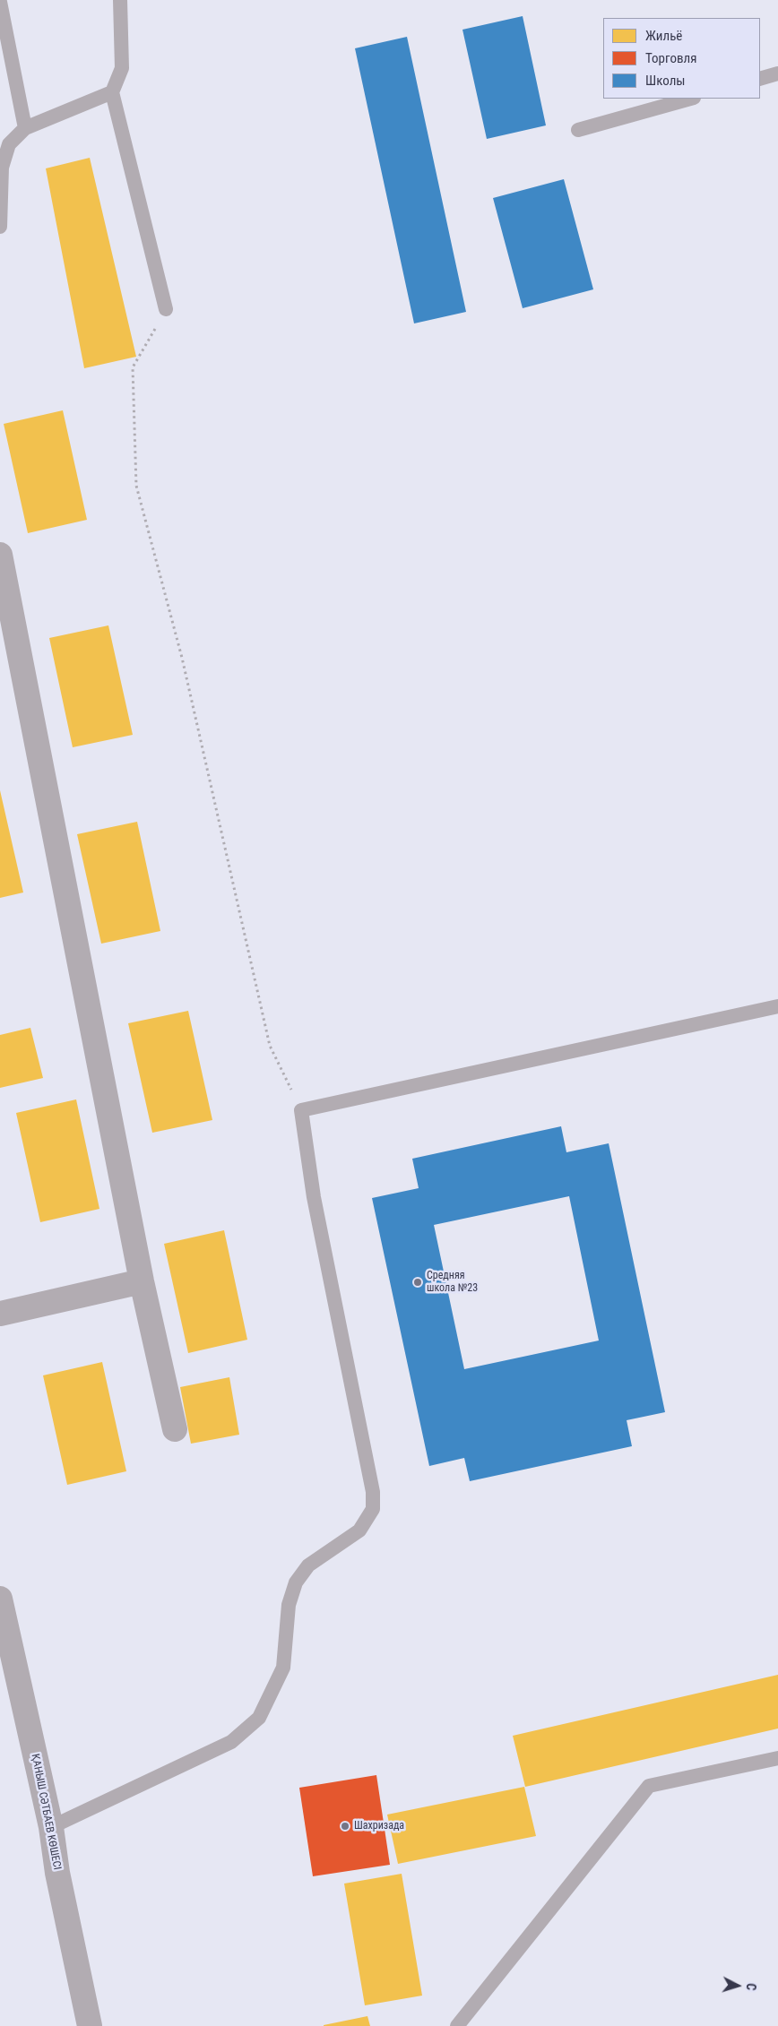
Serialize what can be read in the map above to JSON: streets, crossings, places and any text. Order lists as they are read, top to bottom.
{
  "streets": {
    "street": ["ҚАНЫШ СӘТБАЕВ КӨШЕСІ"]
  },
  "places": ["Средняя школа №23", "Шахризада"],
  "legend": ["Жильё", "Торговля", "Школы"],
  "north": "right"
}
